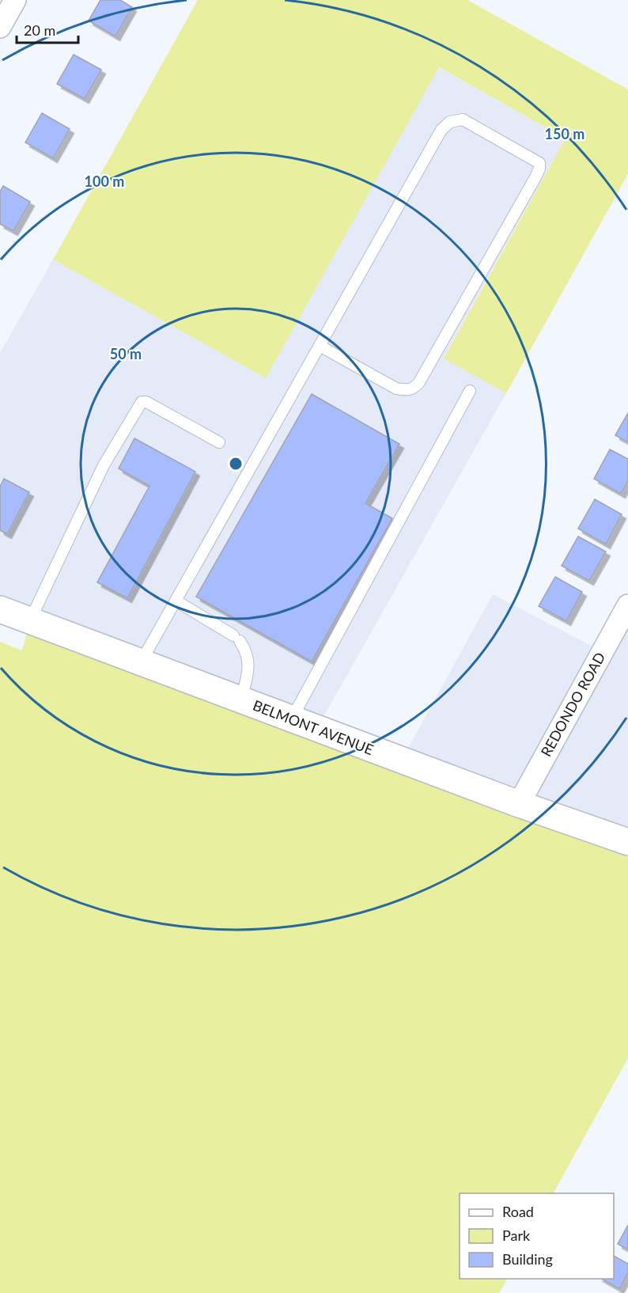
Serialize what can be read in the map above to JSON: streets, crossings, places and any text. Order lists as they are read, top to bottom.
{
  "streets": {
    "main road": ["BELMONT AVENUE"],
    "street": ["REDONDO ROAD"]
  },
  "crossings": [
    ["REDONDO ROAD", "BELMONT AVENUE"]
  ],
  "legend": ["Road", "Park", "Building"],
  "scale_bar": "20 m",
  "rings": ["150 m", "100 m", "50 m"]
}
